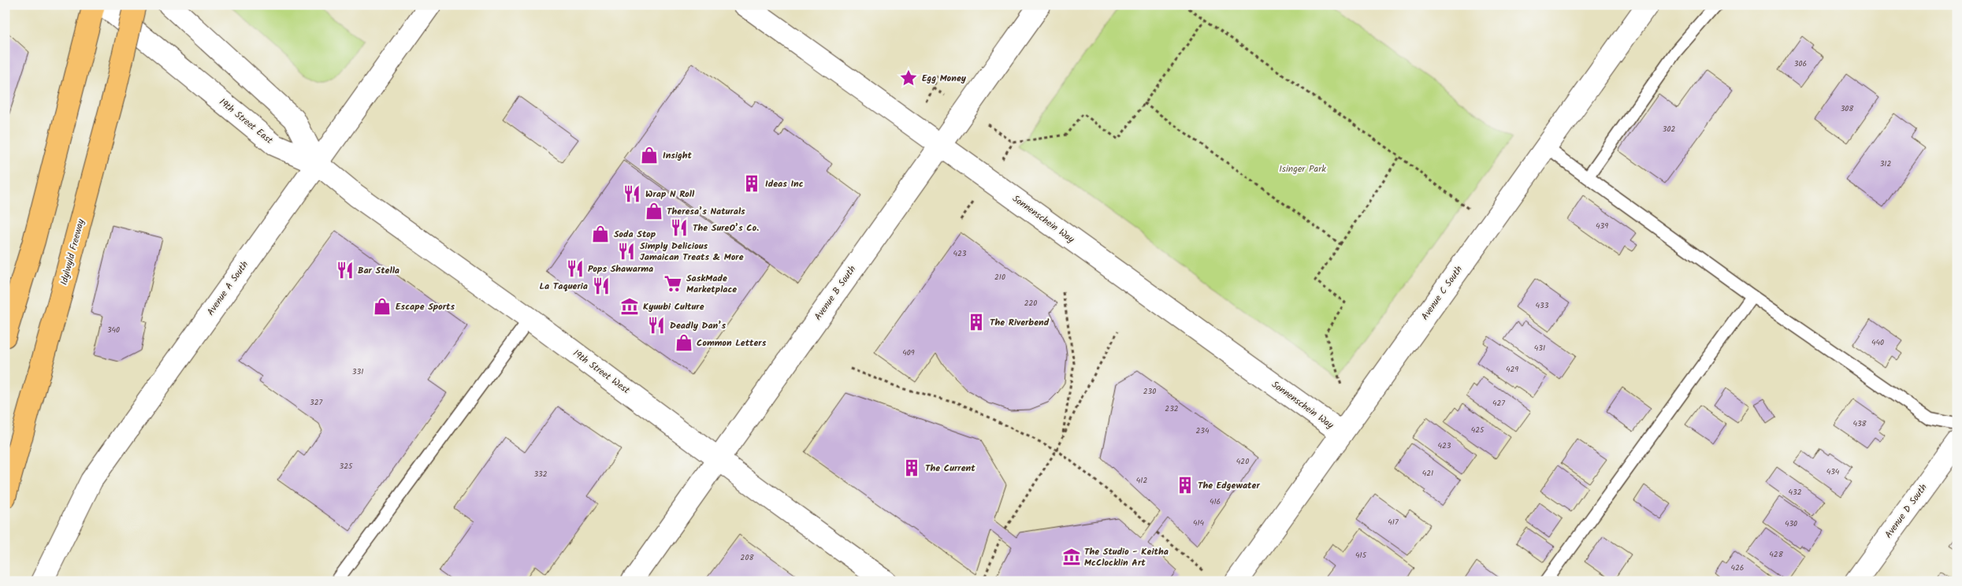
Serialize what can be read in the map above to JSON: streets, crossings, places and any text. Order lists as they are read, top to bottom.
{
  "streets": {
    "main road": ["Idylwyld Freeway"],
    "street": [
      "19th Street East",
      "Sonnenschein Way",
      "Avenue A South",
      "Avenue B South",
      "Avenue C South",
      "19th Street West",
      "Avenue D South"
    ]
  },
  "crossings": [
    ["19th Street East", "Avenue A South"],
    ["19th Street East", "19th Street West"],
    ["Sonnenschein Way", "Avenue B South"],
    ["Sonnenschein Way", "Avenue C South"],
    ["Avenue A South", "19th Street West"],
    ["Avenue B South", "19th Street West"]
  ],
  "parks": ["Isinger Park"],
  "places": {
    "place": ["Egg Money"],
    "shop": [
      "Insight",
      "Theresa’s Naturals",
      "Soda Stop",
      "Escape Sports",
      "Common Letters"
    ],
    "building": [
      "Ideas Inc",
      "The Riverbend",
      "The Current",
      "The Edgewater"
    ],
    "restaurant": [
      "Wrap N Roll",
      "The SureO’s Co.",
      "Simply Delicious Jamaican Treats & More",
      "Pops Shawarma",
      "Bar Stella",
      "La Taqueria",
      "Deadly Dan’s"
    ],
    "supermarket": ["SaskMade Marketplace"],
    "museum": ["Kyuubi Culture", "The Studio - Keitha McClocklin Art"]
  },
  "house_numbers": [
    "306",
    "308",
    "302",
    "312",
    "439",
    "423",
    "210",
    "220",
    "433",
    "340",
    "440",
    "431",
    "409",
    "429",
    "331",
    "230",
    "327",
    "427",
    "232",
    "438",
    "425",
    "234",
    "423",
    "420",
    "325",
    "434",
    "421",
    "332",
    "412",
    "432",
    "416",
    "417",
    "414",
    "430",
    "428",
    "415",
    "208",
    "426"
  ]
}
